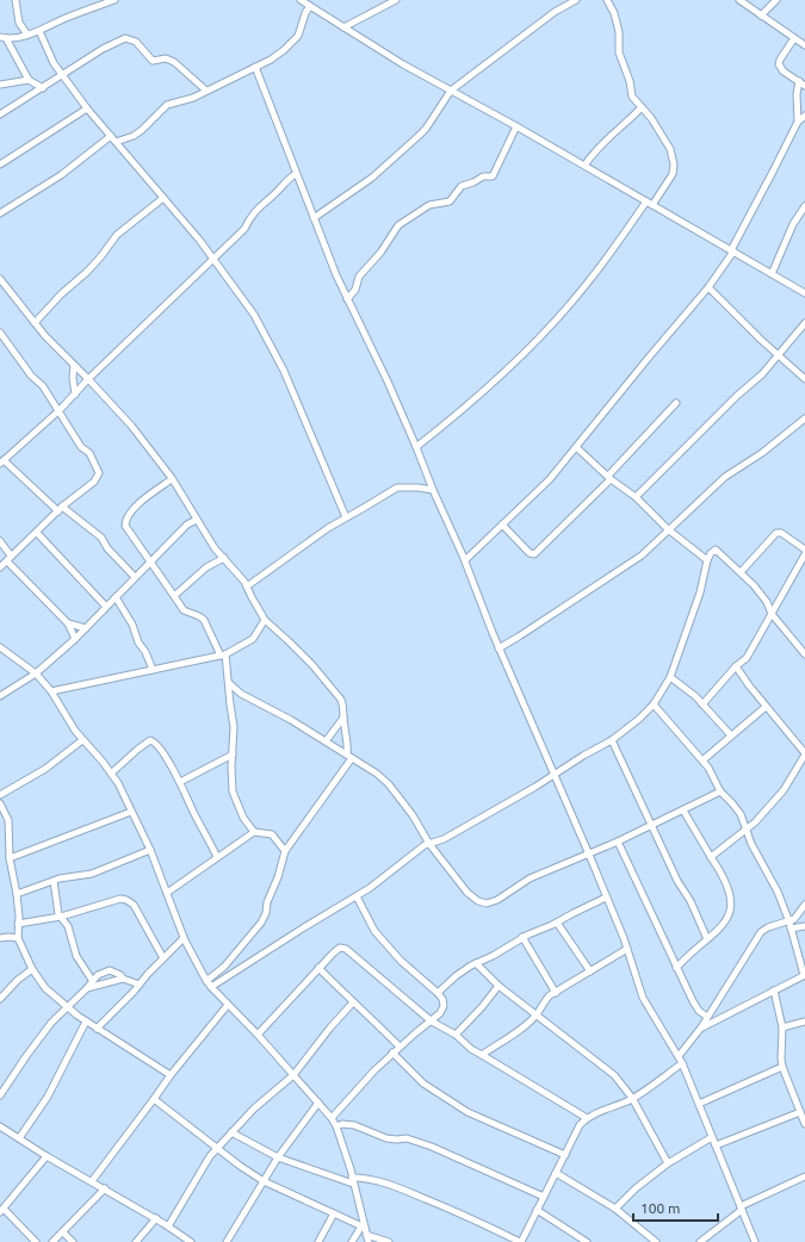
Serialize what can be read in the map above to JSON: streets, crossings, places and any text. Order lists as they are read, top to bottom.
{
  "scale_bar": "100 m"
}
